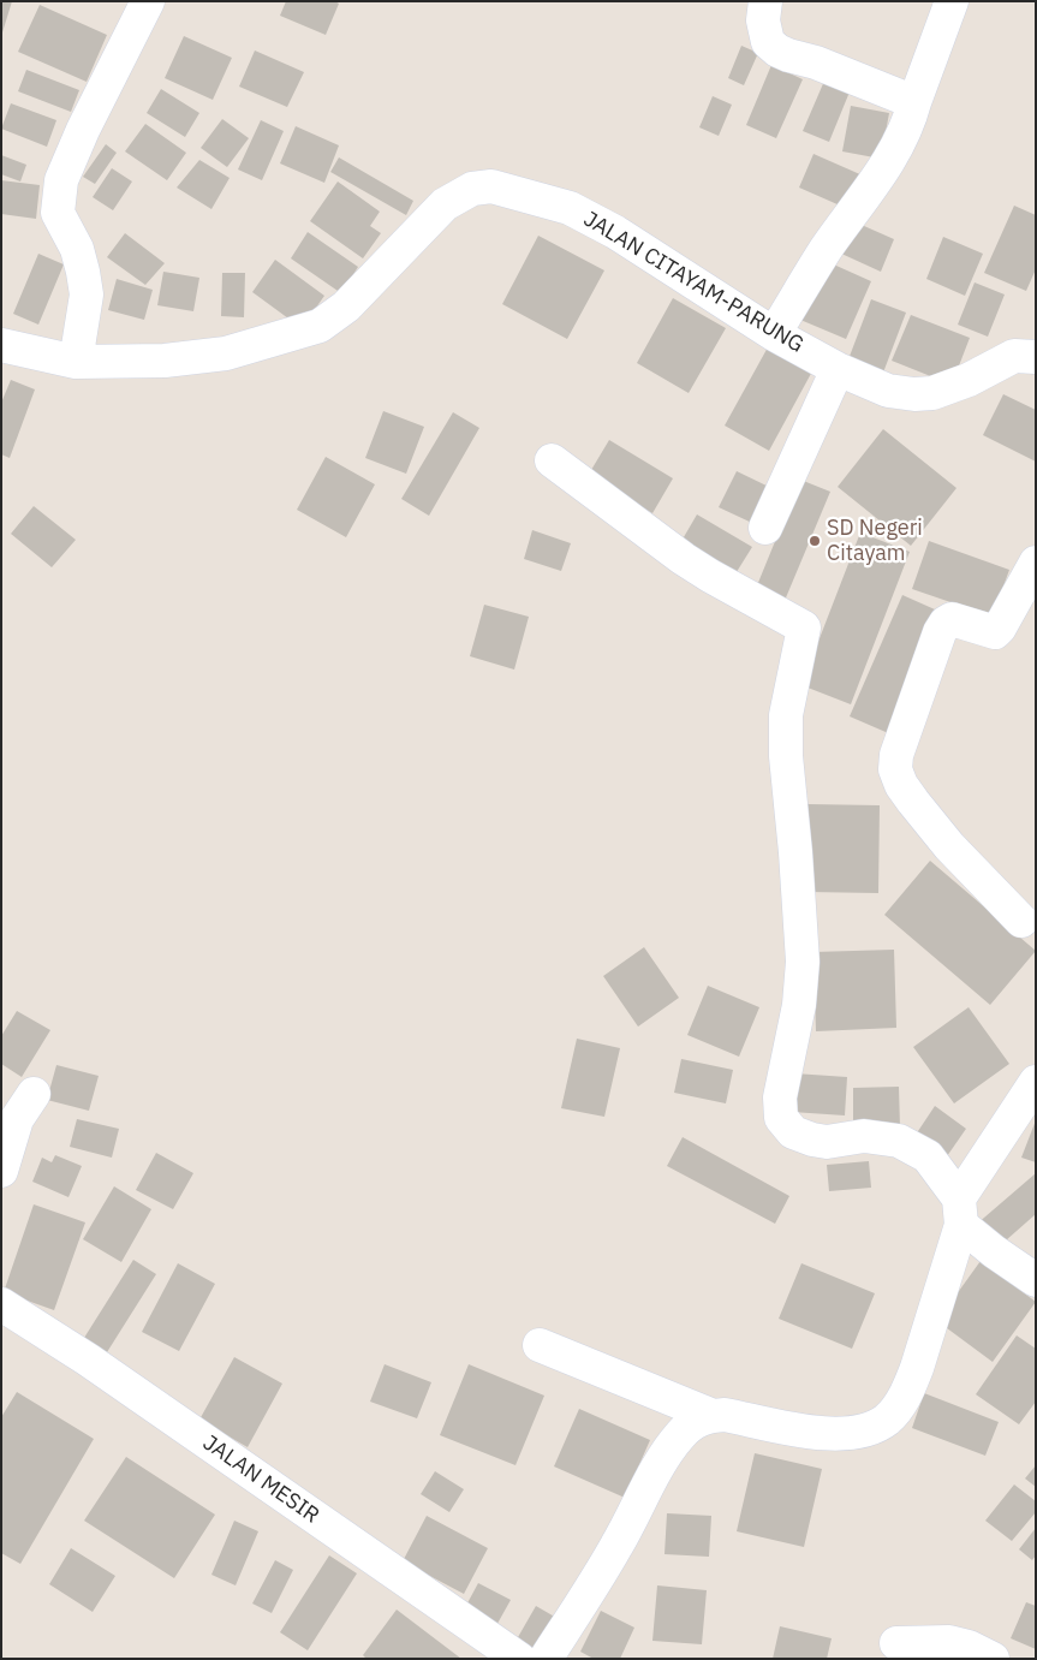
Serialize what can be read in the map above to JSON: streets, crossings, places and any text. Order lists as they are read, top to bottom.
{
  "streets": {
    "street": ["JALAN CITAYAM-PARUNG", "JALAN MESIR"]
  },
  "places": ["SD Negeri Citayam"]
}
